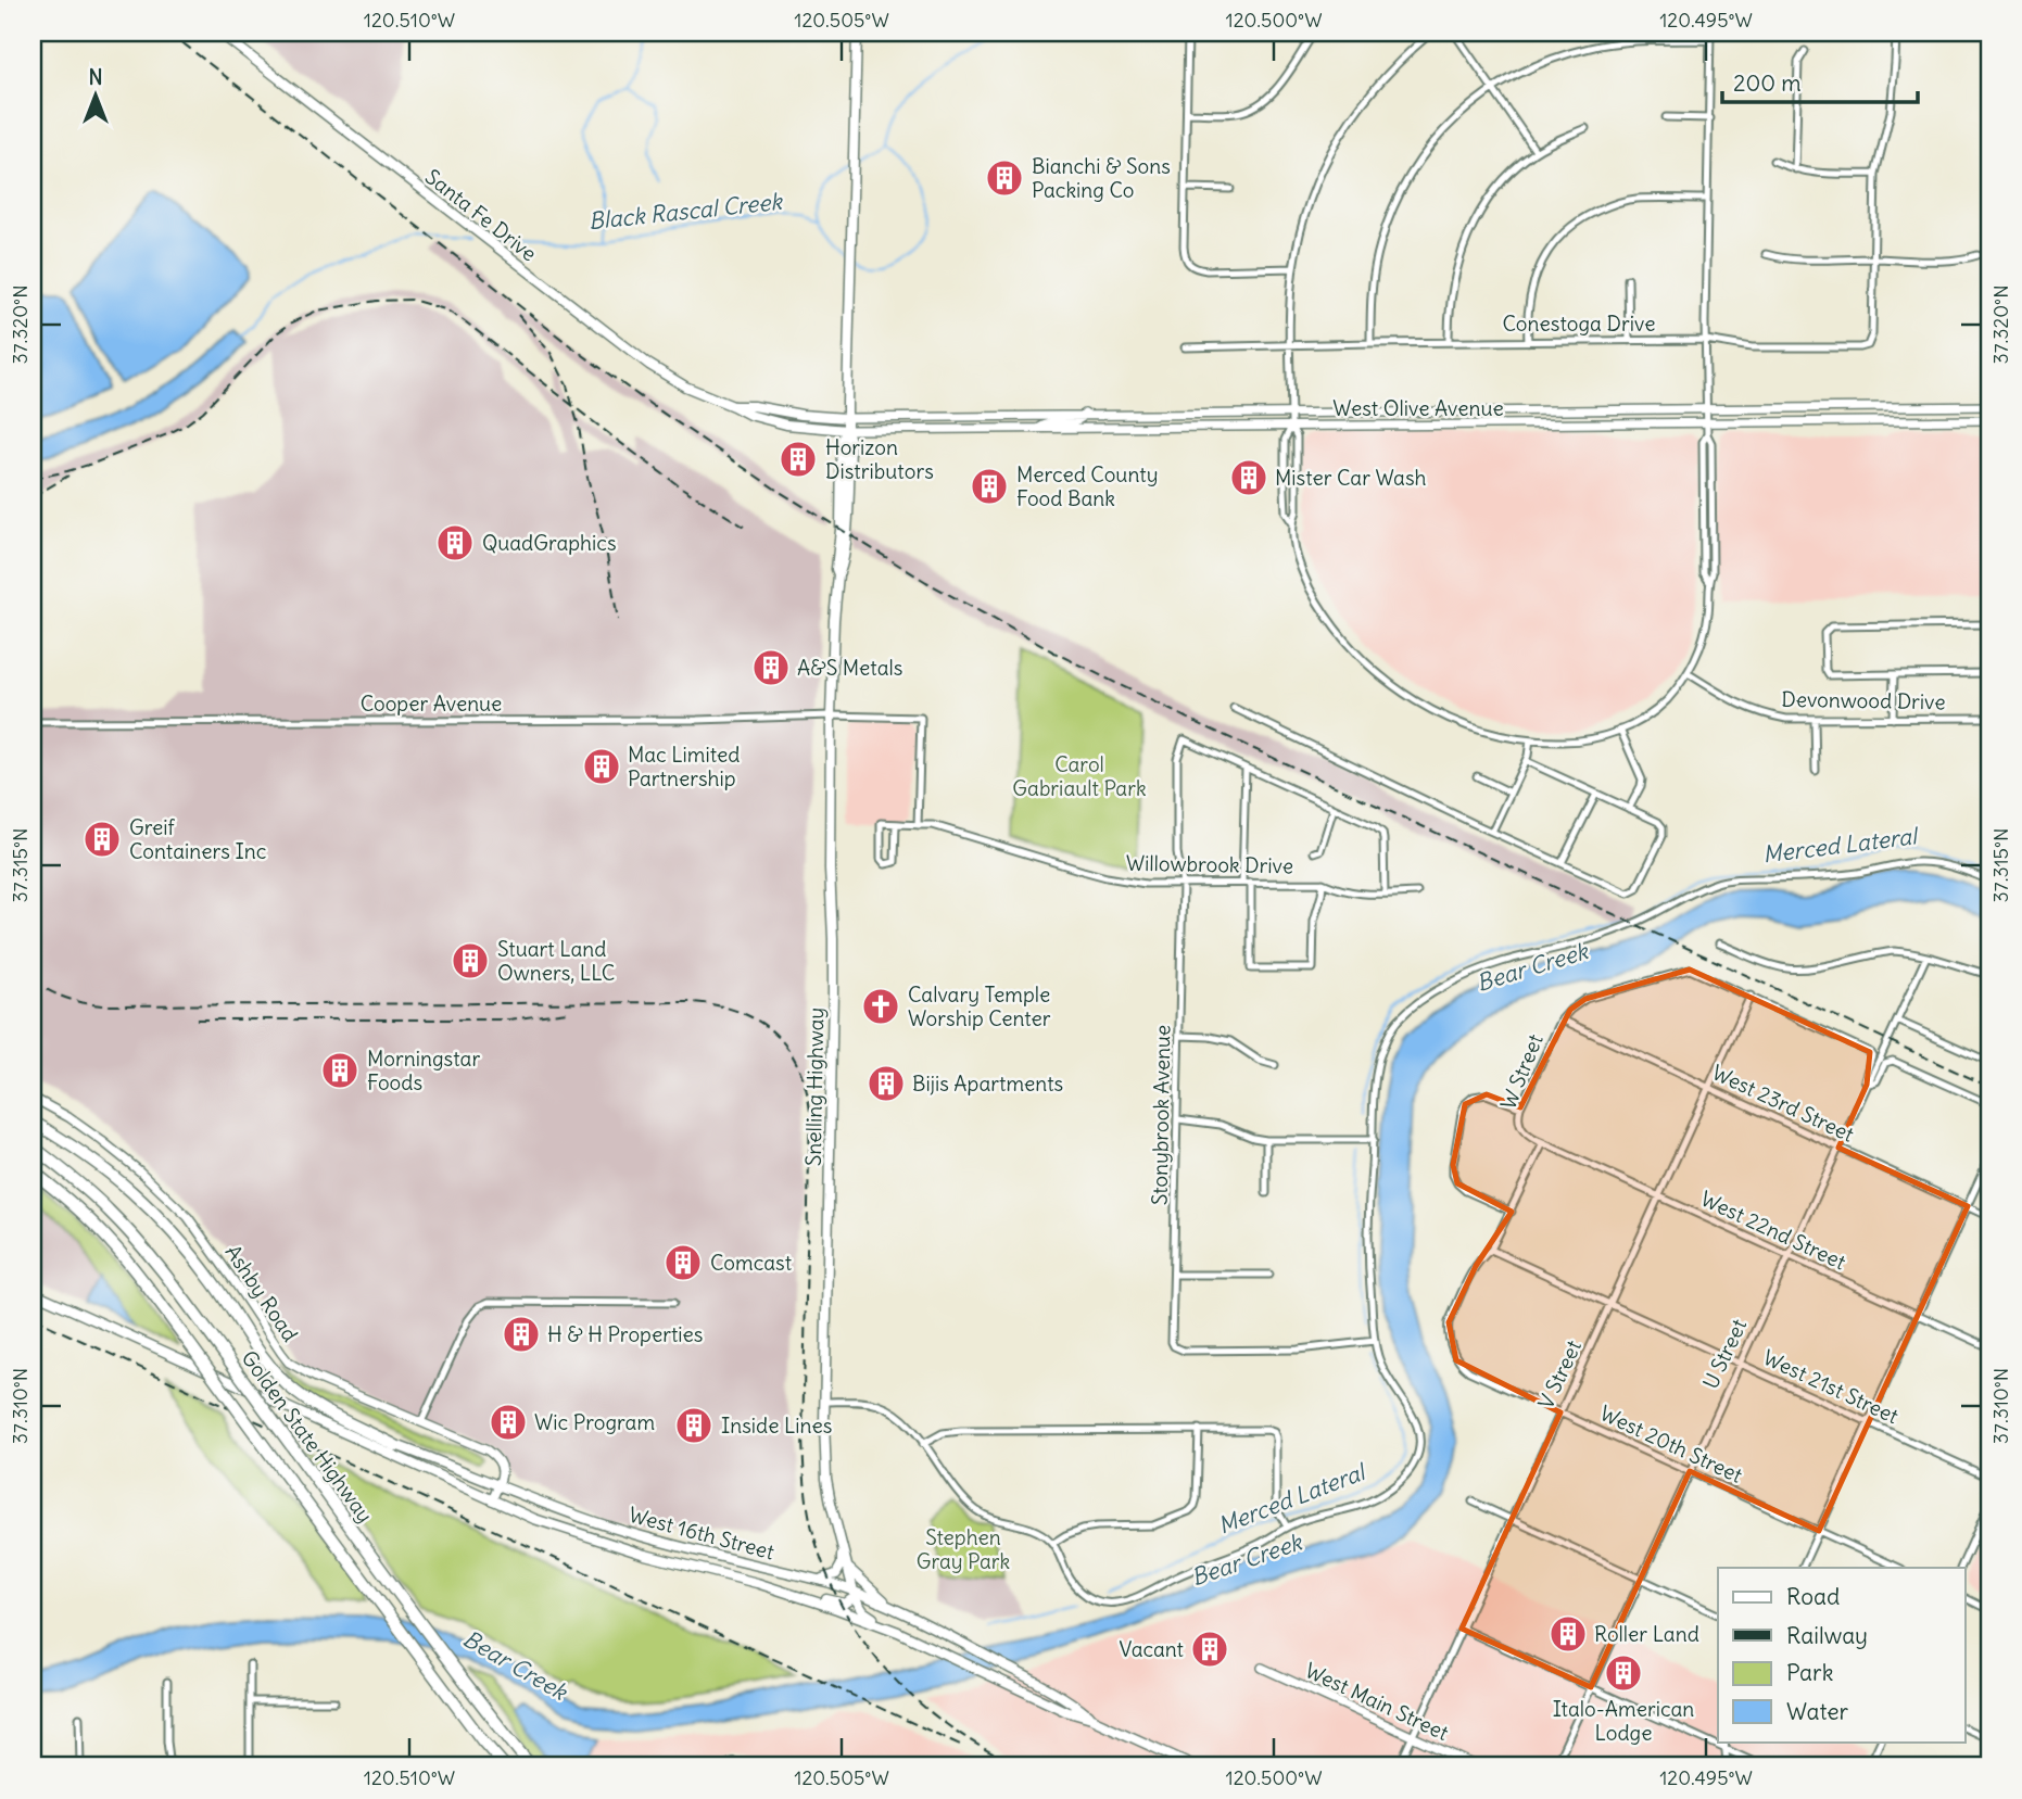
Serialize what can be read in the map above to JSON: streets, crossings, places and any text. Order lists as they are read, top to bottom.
{
  "streets": {
    "highway": ["Golden State Highway"],
    "main road": [
      "Santa Fe Drive",
      "West Olive Avenue",
      "Snelling Highway",
      "Ashby Road",
      "West 16th Street",
      "West Main Street"
    ],
    "street": [
      "Conestoga Drive",
      "Devonwood Drive",
      "Cooper Avenue",
      "Willowbrook Drive",
      "W Street",
      "West 23rd Street",
      "Stonybrook Avenue",
      "West 22nd Street",
      "U Street",
      "V Street",
      "West 21st Street",
      "West 20th Street"
    ]
  },
  "crossings": [
    ["Santa Fe Drive", "West Olive Avenue"],
    ["Santa Fe Drive", "Snelling Highway"],
    ["West Olive Avenue", "Snelling Highway"],
    ["Cooper Avenue", "Snelling Highway"],
    ["Willowbrook Drive", "Stonybrook Avenue"],
    ["W Street", "West 23rd Street"],
    ["W Street", "West 22nd Street"],
    ["W Street", "V Street"],
    ["Snelling Highway", "West 16th Street"],
    ["West 23rd Street", "U Street"],
    ["West 23rd Street", "V Street"],
    ["West 22nd Street", "U Street"],
    ["West 22nd Street", "V Street"],
    ["Ashby Road", "West 16th Street"],
    ["U Street", "West 21st Street"],
    ["U Street", "West 20th Street"],
    ["V Street", "West 21st Street"],
    ["V Street", "West 20th Street"],
    ["V Street", "West Main Street"],
    ["West 21st Street", "West 20th Street"]
  ],
  "water": ["Black Rascal Creek", "Merced Lateral", "Bear Creek"],
  "parks": ["Carol Gabriault Park", "Stephen Gray Park"],
  "places": {
    "building": [
      "Bianchi & Sons Packing Co",
      "Horizon Distributors",
      "Mister Car Wash",
      "Merced County Food Bank",
      "QuadGraphics",
      "A&S Metals",
      "Mac Limited Partnership",
      "Greif Containers Inc",
      "Stuart Land Owners, LLC",
      "Morningstar Foods",
      "Bijis Apartments",
      "Comcast",
      "H & H Properties",
      "Wic Program",
      "Inside Lines",
      "Roller Land",
      "Vacant",
      "Italo-American Lodge"
    ],
    "church": ["Calvary Temple Worship Center"]
  },
  "legend": [
    "Road",
    "Railway",
    "Park",
    "Water"
  ],
  "scale_bar": "200 m",
  "north": "top",
  "coordinates": [
    "120.510°W",
    "120.505°W",
    "120.500°W",
    "120.495°W",
    "37.320°N",
    "37.315°N",
    "37.310°N"
  ]
}
